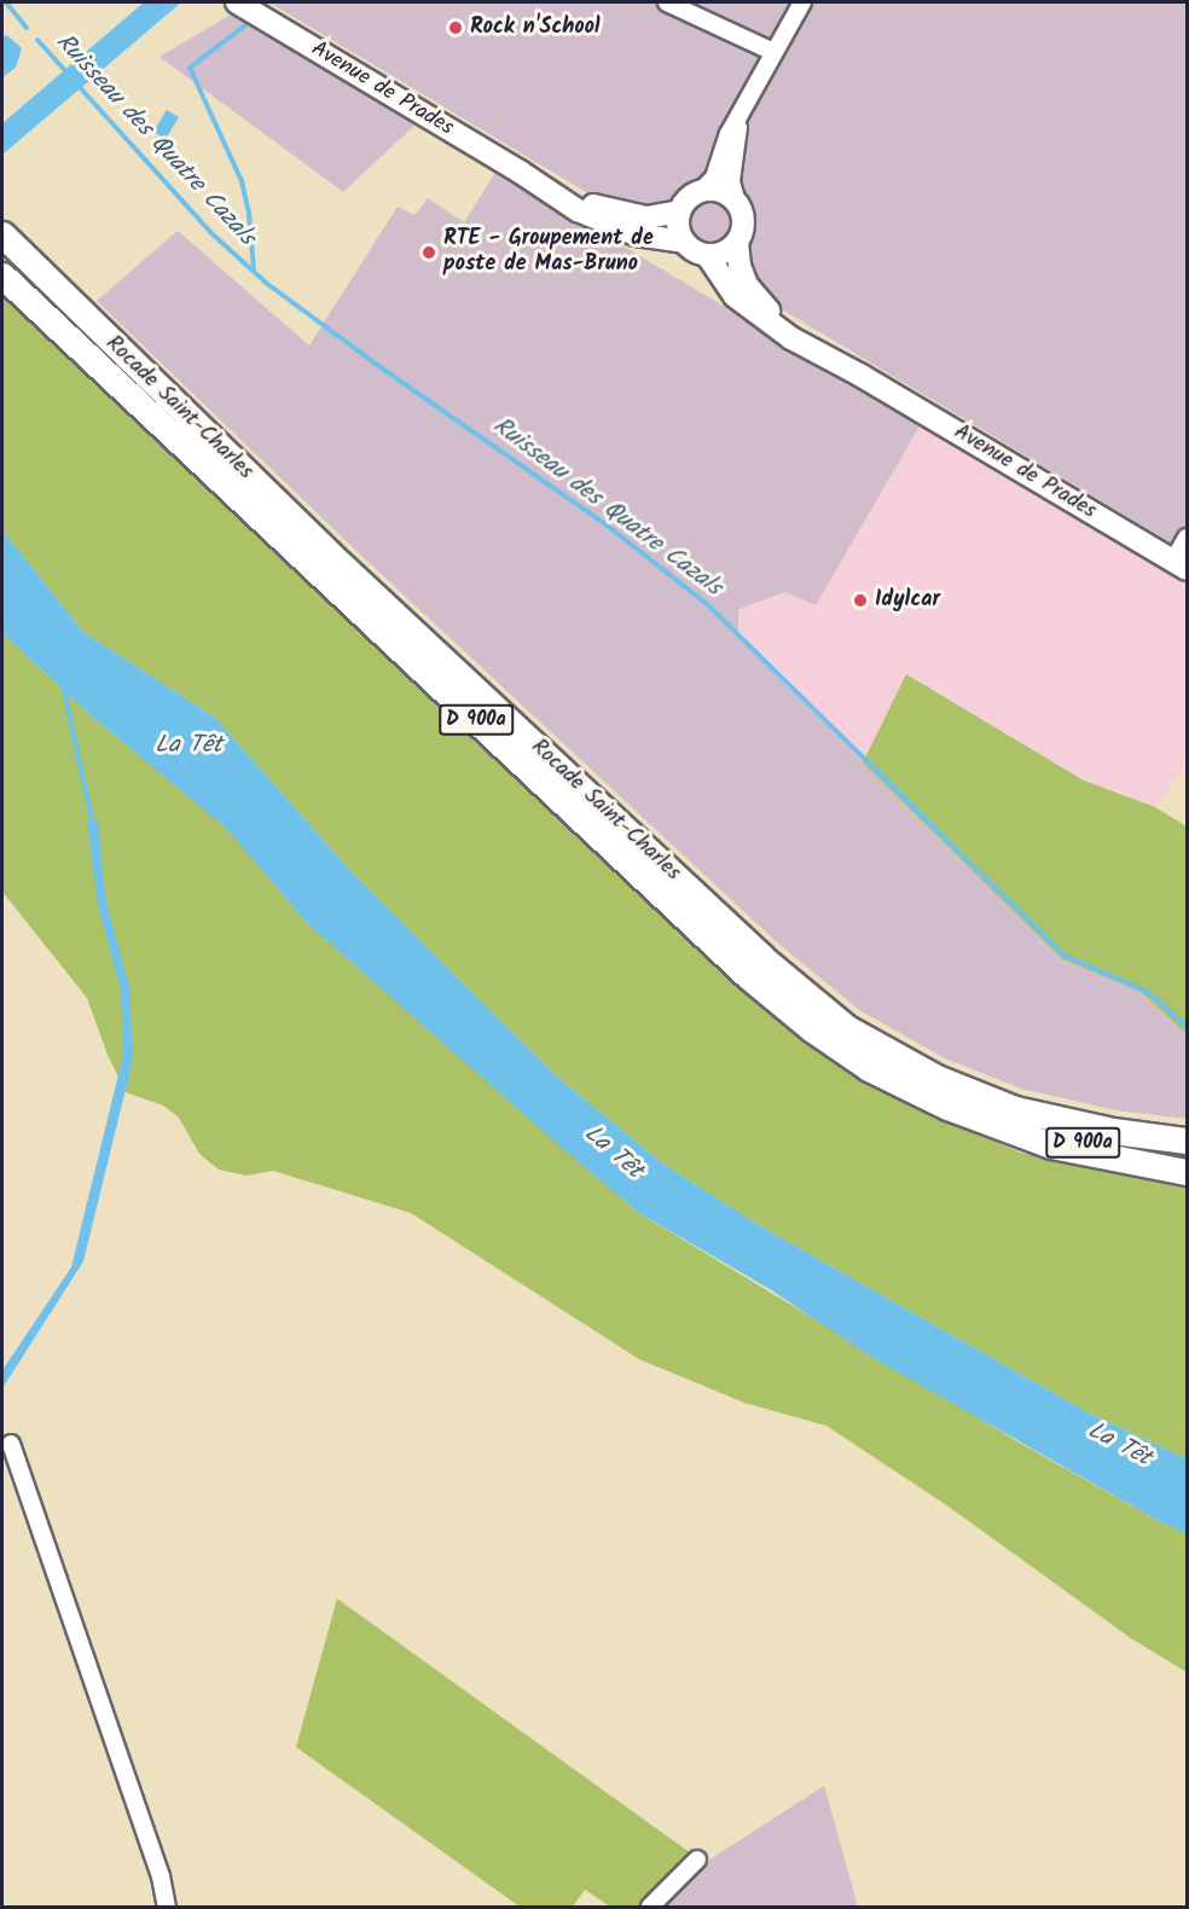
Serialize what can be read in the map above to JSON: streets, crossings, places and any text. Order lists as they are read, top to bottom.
{
  "streets": {
    "highway": ["Rocade Saint-Charles", "D 900a"],
    "main road": ["Avenue de Prades"]
  },
  "crossings": [
    ["Rocade Saint-Charles", "D 900a"]
  ],
  "water": ["Ruisseau des Quatre Cazals", "La Têt"],
  "places": ["Rock n'School", "RTE - Groupement de poste de Mas-Bruno", "Idylcar"]
}
